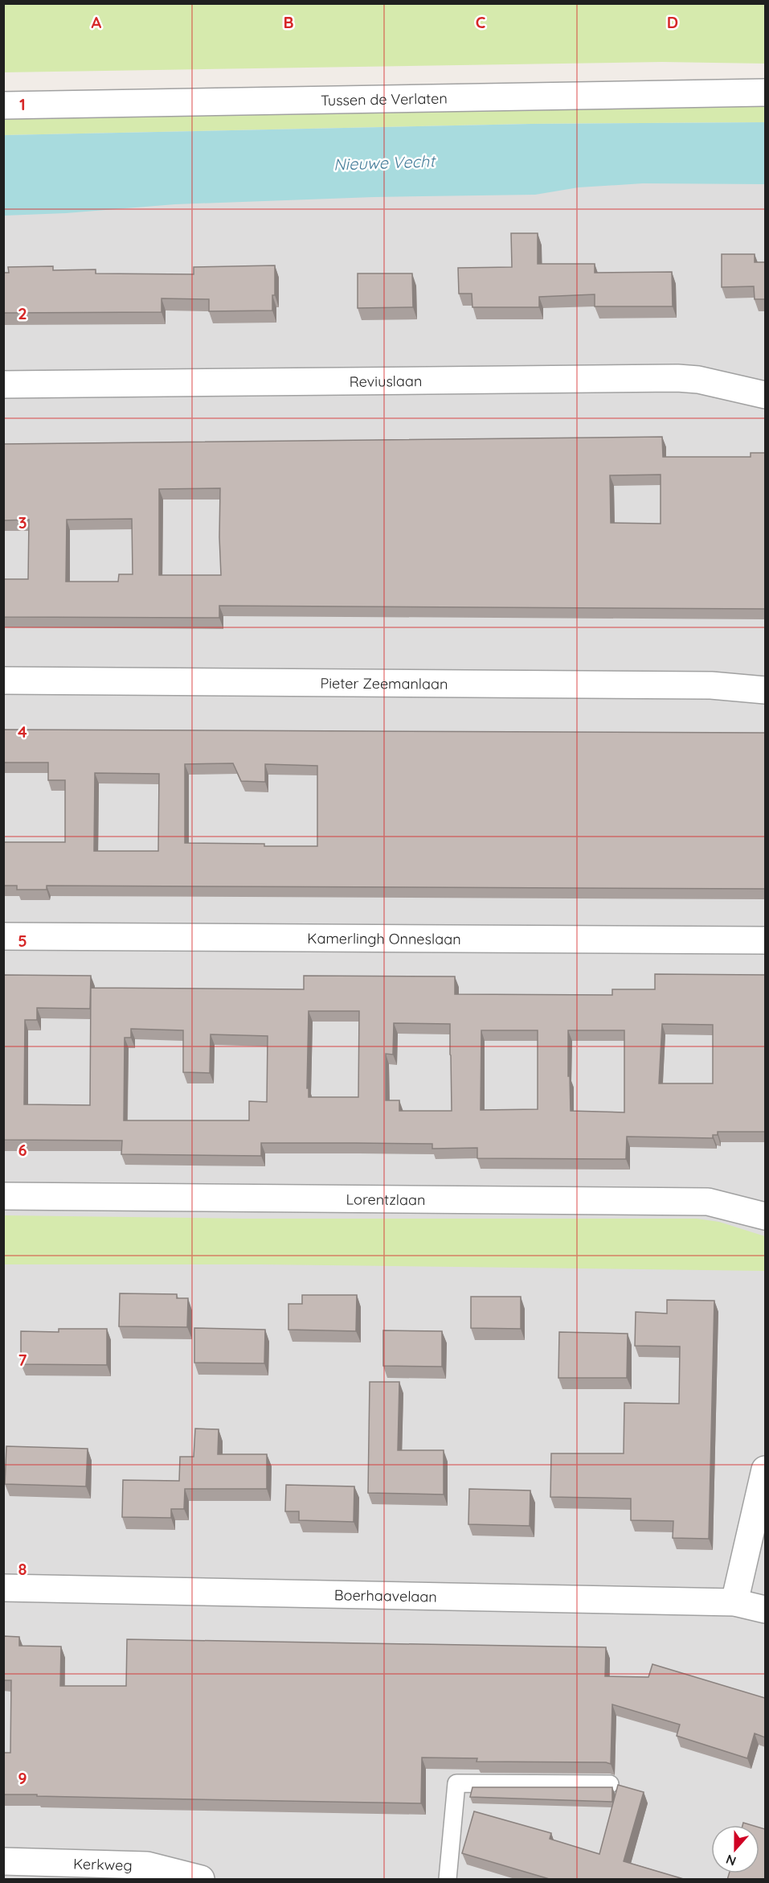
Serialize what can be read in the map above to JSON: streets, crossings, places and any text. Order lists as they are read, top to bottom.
{
  "streets": {
    "street": [
      "Tussen de Verlaten",
      "Reviuslaan",
      "Pieter Zeemanlaan",
      "Kamerlingh Onneslaan",
      "Lorentzlaan",
      "Boerhaavelaan",
      "Kerkweg"
    ]
  },
  "water": ["Nieuwe Vecht"],
  "north": "bottom",
  "grid": {
    "columns": [
      "A",
      "B",
      "C",
      "D"
    ],
    "rows": [
      "1",
      "2",
      "3",
      "4",
      "5",
      "6",
      "7",
      "8",
      "9"
    ]
  }
}
